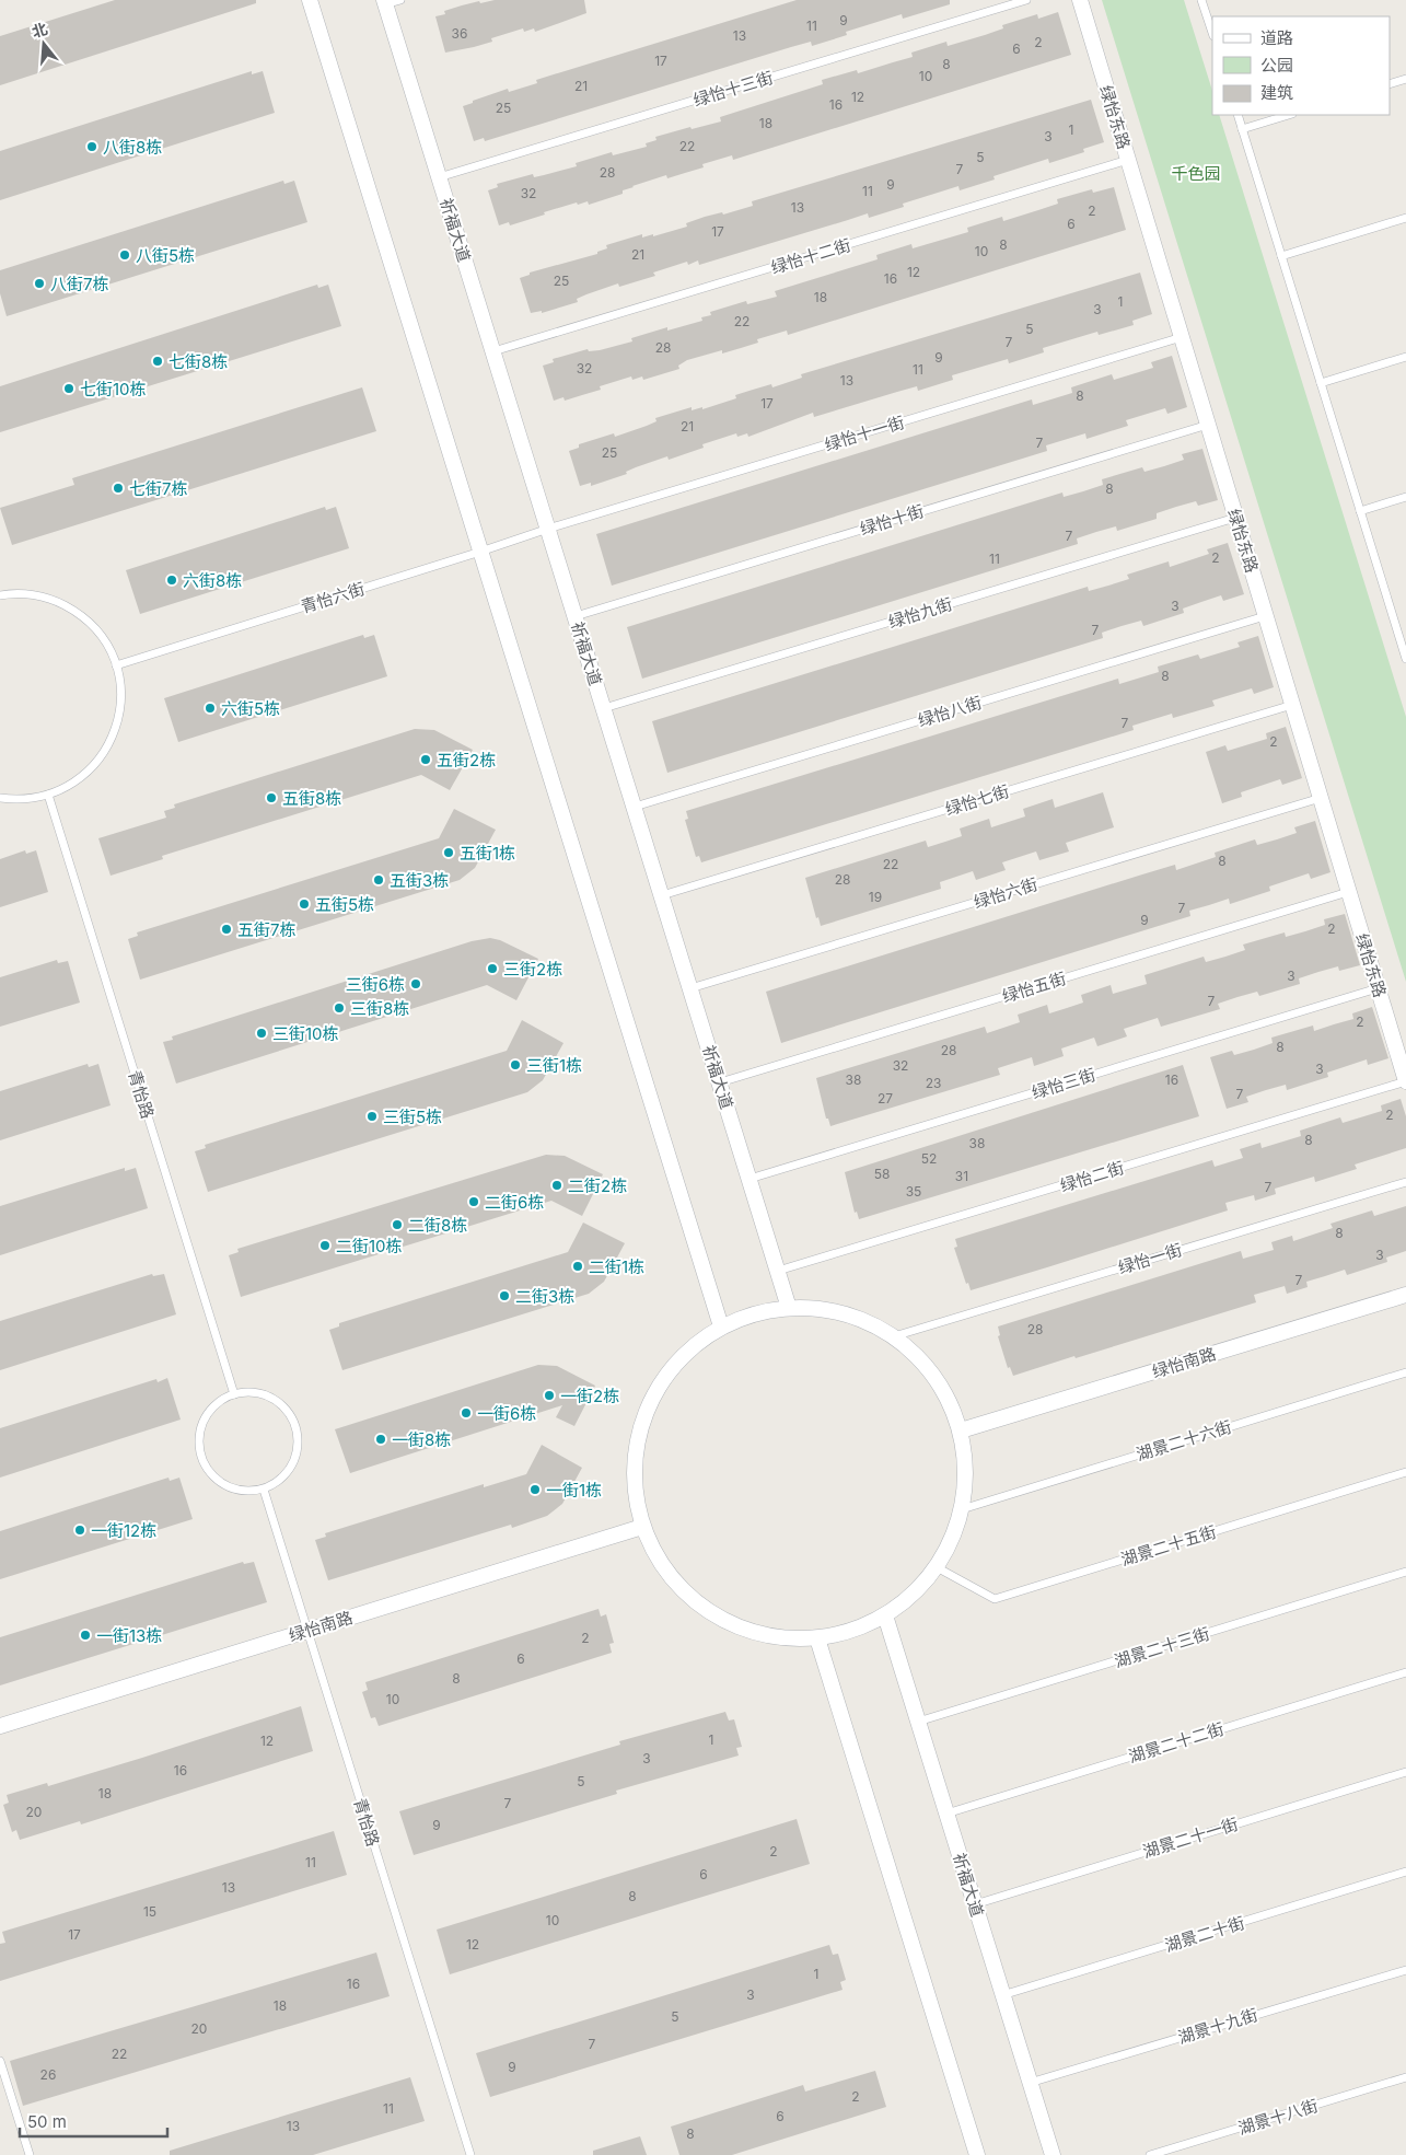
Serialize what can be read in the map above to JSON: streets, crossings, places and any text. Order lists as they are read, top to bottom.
{
  "streets": {
    "street": ["绿怡东路", "祈福大道", "绿怡南路"],
    "lane": [
      "绿怡十三街",
      "绿怡十二街",
      "绿怡十一街",
      "绿怡十街",
      "青怡六街",
      "绿怡九街",
      "绿怡八街",
      "绿怡七街",
      "绿怡六街",
      "绿怡五街",
      "绿怡三街",
      "青怡路",
      "绿怡二街",
      "绿怡一街",
      "湖景二十六街",
      "湖景二十五街",
      "湖景二十三街",
      "湖景二十二街",
      "湖景二十一街",
      "湖景二十街",
      "湖景十九街",
      "湖景十八街"
    ]
  },
  "crossings": [
    ["绿怡十三街", "祈福大道"],
    ["绿怡东路", "绿怡十二街"],
    ["绿怡东路", "绿怡十一街"],
    ["绿怡东路", "绿怡十街"],
    ["绿怡东路", "绿怡九街"],
    ["绿怡东路", "绿怡八街"],
    ["绿怡东路", "绿怡七街"],
    ["绿怡东路", "绿怡六街"],
    ["绿怡东路", "绿怡五街"],
    ["绿怡东路", "绿怡三街"],
    ["绿怡东路", "绿怡二街"],
    ["祈福大道", "绿怡十二街"],
    ["祈福大道", "绿怡十一街"],
    ["祈福大道", "绿怡十街"],
    ["祈福大道", "青怡六街"],
    ["祈福大道", "绿怡九街"],
    ["祈福大道", "绿怡八街"],
    ["祈福大道", "绿怡七街"],
    ["祈福大道", "绿怡六街"],
    ["祈福大道", "绿怡五街"],
    ["祈福大道", "绿怡三街"],
    ["祈福大道", "绿怡二街"],
    ["祈福大道", "湖景二十三街"],
    ["祈福大道", "湖景二十二街"],
    ["祈福大道", "湖景二十一街"],
    ["祈福大道", "湖景二十街"],
    ["祈福大道", "湖景十九街"],
    ["绿怡十一街", "青怡六街"],
    ["青怡路", "绿怡南路"]
  ],
  "parks": ["千色园"],
  "places": [
    "八街8栋",
    "八街5栋",
    "八街7栋",
    "七街8栋",
    "七街10栋",
    "七街7栋",
    "六街8栋",
    "六街5栋",
    "五街2栋",
    "五街8栋",
    "五街1栋",
    "五街3栋",
    "五街5栋",
    "五街7栋",
    "三街2栋",
    "三街6栋",
    "三街8栋",
    "三街10栋",
    "三街1栋",
    "三街5栋",
    "二街2栋",
    "二街6栋",
    "二街8栋",
    "二街10栋",
    "二街1栋",
    "二街3栋",
    "一街2栋",
    "一街6栋",
    "一街8栋",
    "一街1栋",
    "一街12栋",
    "一街13栋"
  ],
  "house_numbers": [
    "9",
    "11",
    "36",
    "13",
    "2",
    "6",
    "17",
    "8",
    "10",
    "21",
    "12",
    "16",
    "25",
    "18",
    "1",
    "3",
    "22",
    "5",
    "7",
    "28",
    "9",
    "11",
    "32",
    "13",
    "2",
    "6",
    "17",
    "8",
    "10",
    "21",
    "12",
    "16",
    "25",
    "18",
    "1",
    "3",
    "22",
    "5",
    "7",
    "28",
    "9",
    "32",
    "11",
    "13",
    "8",
    "17",
    "21",
    "7",
    "25",
    "8",
    "7",
    "2",
    "11",
    "3",
    "7",
    "8",
    "7",
    "2",
    "8",
    "22",
    "28",
    "19",
    "7",
    "9",
    "2",
    "3",
    "7",
    "2",
    "8",
    "28",
    "32",
    "3",
    "38",
    "16",
    "23",
    "7",
    "27",
    "2",
    "8",
    "38",
    "52",
    "58",
    "31",
    "7",
    "35",
    "8",
    "3",
    "7",
    "28",
    "2",
    "6",
    "8",
    "10",
    "1",
    "12",
    "3",
    "16",
    "5",
    "18",
    "7",
    "20",
    "9",
    "2",
    "11",
    "6",
    "13",
    "8",
    "15",
    "10",
    "17",
    "12",
    "1",
    "16",
    "3",
    "18",
    "5",
    "20",
    "7",
    "22",
    "9",
    "26",
    "2",
    "11",
    "6",
    "13",
    "8"
  ],
  "legend": ["道路", "公园", "建筑"],
  "scale_bar": "50 m",
  "north": "top"
}
